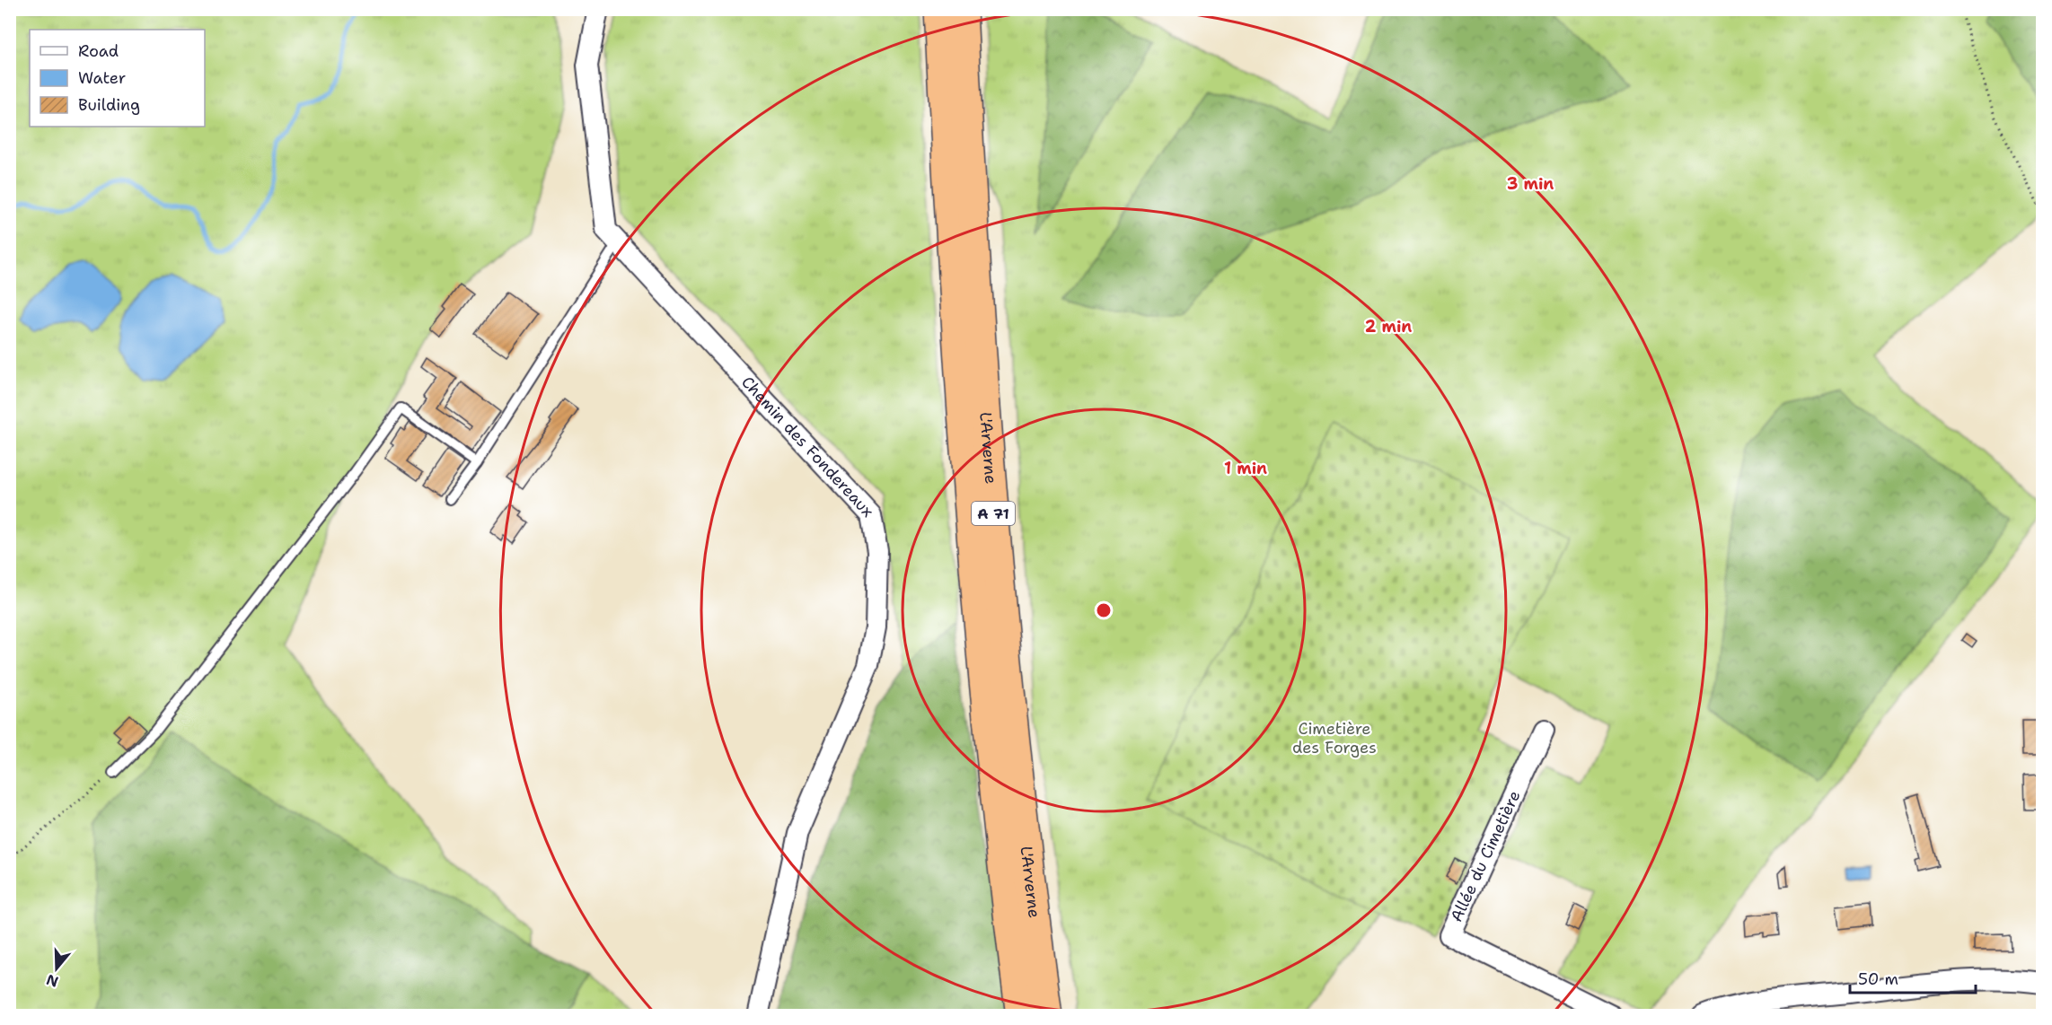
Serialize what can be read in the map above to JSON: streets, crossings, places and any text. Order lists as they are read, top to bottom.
{
  "streets": {
    "highway": ["L'Arverne", "A 71"],
    "street": ["Chemin des Fondereaux", "Allée du Cimetière"]
  },
  "parks": ["Cimetière des Forges"],
  "legend": ["Road", "Water", "Building"],
  "scale_bar": "50 m",
  "north": "bottom",
  "rings": ["3 min", "2 min", "1 min"]
}
